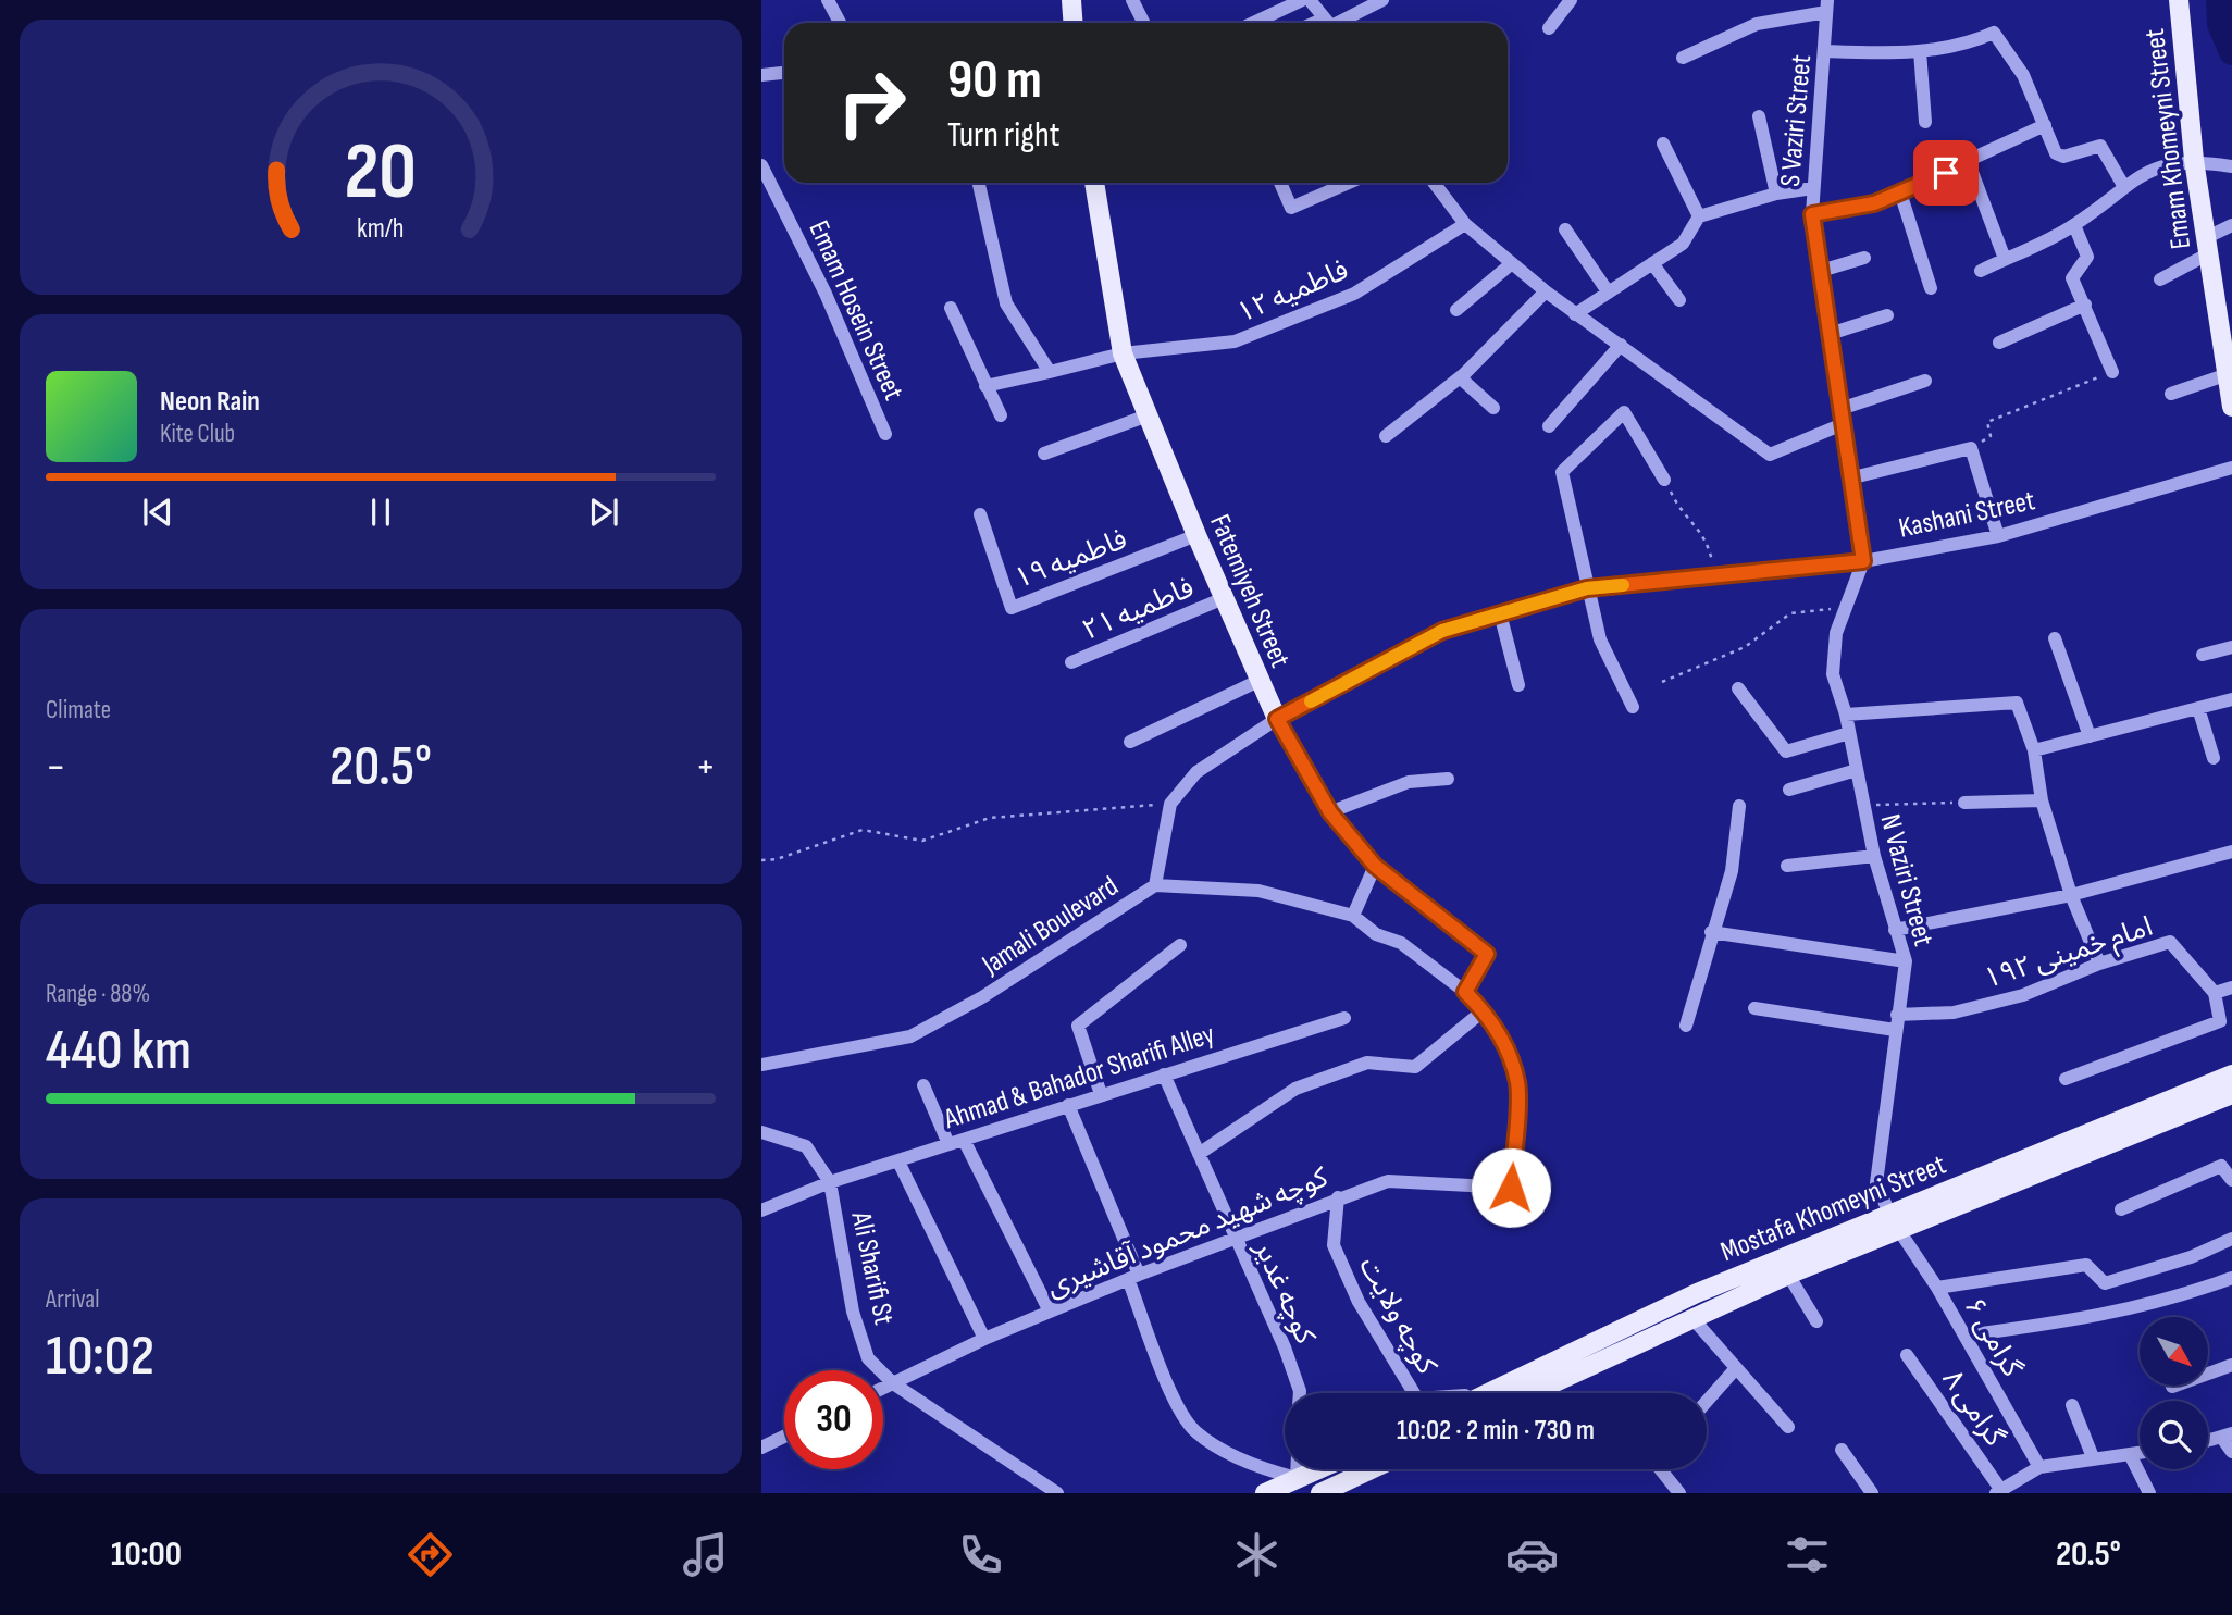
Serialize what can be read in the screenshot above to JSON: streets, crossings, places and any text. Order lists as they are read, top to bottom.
{
  "streets": {
    "main road": ["Emam Khomeyni Street", "Fatemiyeh Street", "Mostafa Khomeyni Street"],
    "street": [
      "S Vaziri Street",
      "فاطمیه ۱۲",
      "Emam Hosein Street",
      "Kashani Street",
      "فاطمیه ۱۹",
      "فاطمیه ۲۱",
      "N Vaziri Street",
      "Jamali Boulevard",
      "امام خمینی ۱۹۲",
      "Ahmad & Bahador Sharifi Alley",
      "کوچه شهید محمود آقاشیری",
      "Ali Sharifi St",
      "کوچه غدیر",
      "کوچه ولایت",
      "گرامی ۶",
      "گرامی ۸"
    ]
  },
  "crossings": [
    ["S Vaziri Street", "Kashani Street"],
    ["S Vaziri Street", "N Vaziri Street"],
    ["فاطمیه ۱۲", "Fatemiyeh Street"],
    ["Kashani Street", "Fatemiyeh Street"],
    ["Kashani Street", "N Vaziri Street"],
    ["Kashani Street", "Jamali Boulevard"],
    ["فاطمیه ۱۹", "Fatemiyeh Street"],
    ["Fatemiyeh Street", "فاطمیه ۲۱"],
    ["Fatemiyeh Street", "Jamali Boulevard"],
    ["N Vaziri Street", "امام خمینی ۱۹۲"],
    ["N Vaziri Street", "Mostafa Khomeyni Street"],
    ["N Vaziri Street", "گرامی ۶"],
    ["Ahmad & Bahador Sharifi Alley", "Ali Sharifi St"],
    ["Ahmad & Bahador Sharifi Alley", "کوچه غدیر"],
    ["Mostafa Khomeyni Street", "گرامی ۶"],
    ["کوچه شهید محمود آقاشیری", "Ali Sharifi St"],
    ["کوچه شهید محمود آقاشیری", "کوچه غدیر"],
    ["کوچه شهید محمود آقاشیری", "کوچه ولایت"]
  ],
  "north": "bottom right",
  "page": {
    "turn": ["90 m", "Turn right"],
    "song": ["Neon Rain", "Kite Club"],
    "tile": [
      "Climate",
      ["Range · 88%", "440 km"],
      ["Arrival", "10:02"]
    ],
    "heat": ["−", "20.5°", "+"],
    "limit": "30",
    "trip": "10:02 · 2 min · 730 m",
    "tabs": ["10:00", "20.5°"],
    "gauge": ["20", "km/h"]
  }
}
